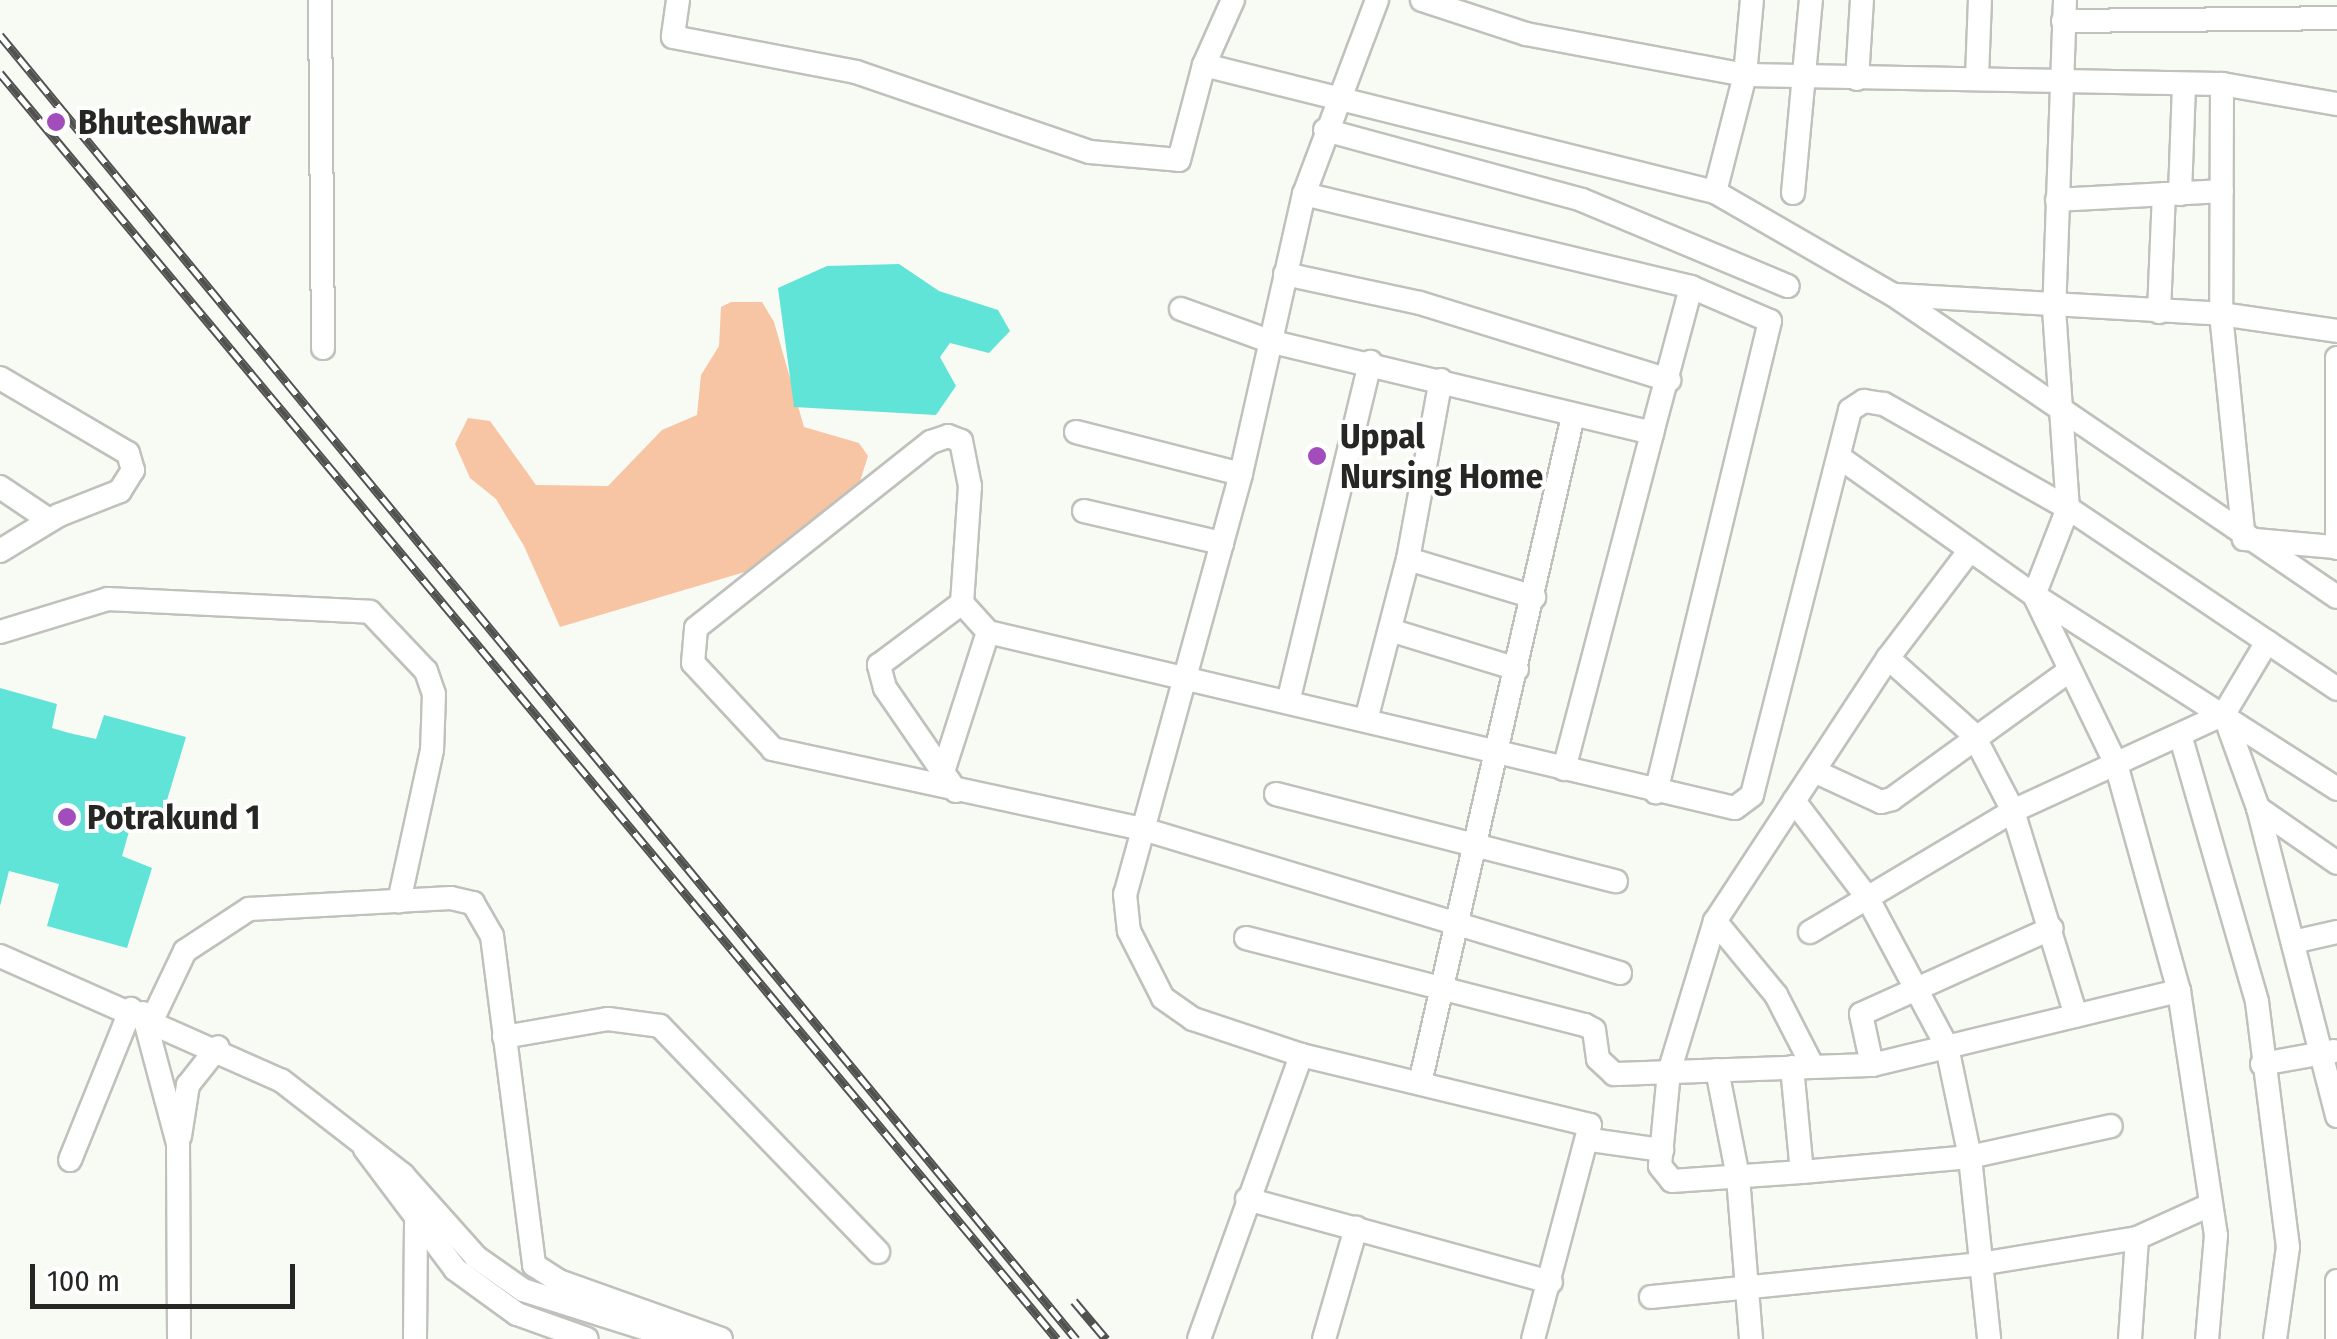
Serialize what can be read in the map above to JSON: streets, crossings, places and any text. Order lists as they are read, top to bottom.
{
  "places": ["Bhuteshwar", "Uppal Nursing Home", "Potrakund 1"],
  "scale_bar": "100 m"
}
